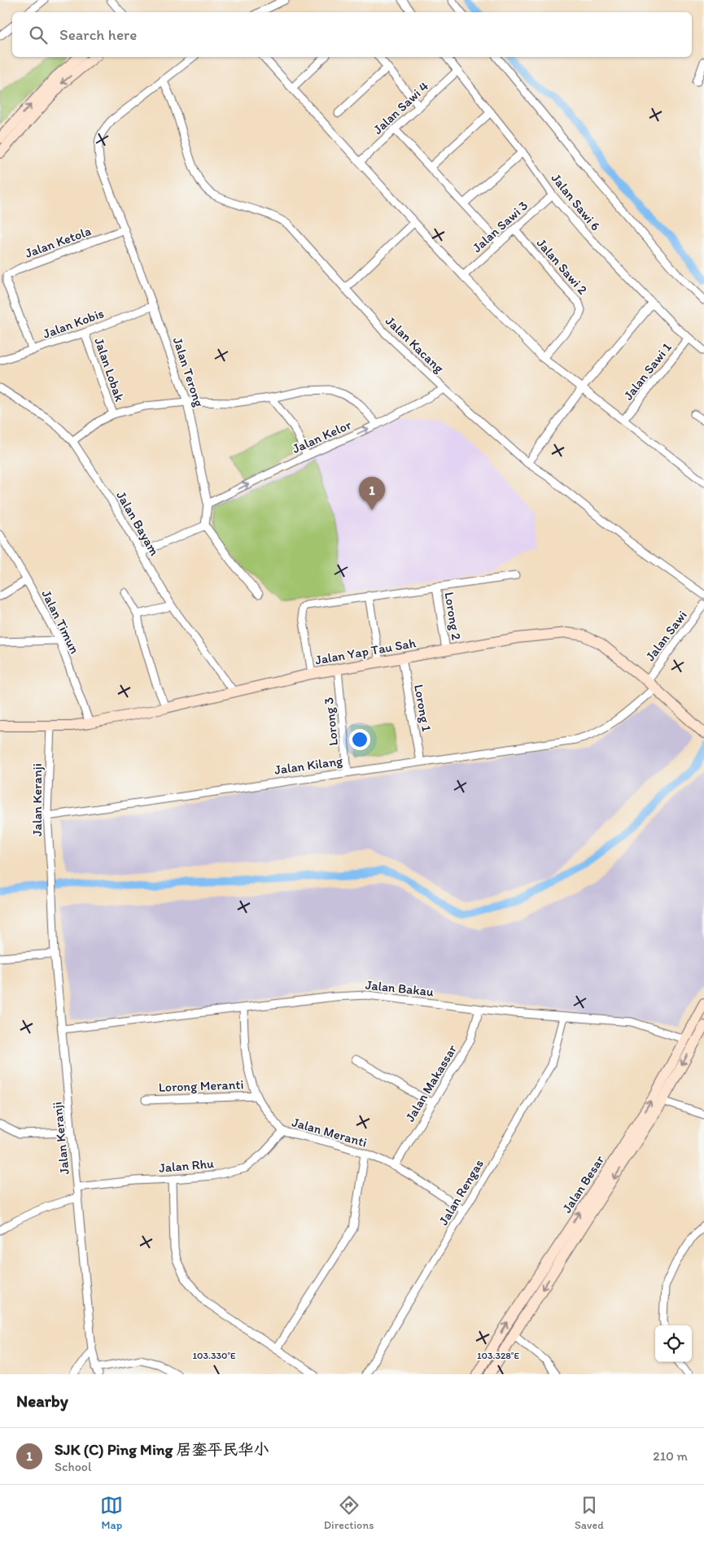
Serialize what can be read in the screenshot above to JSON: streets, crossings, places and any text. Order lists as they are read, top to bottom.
{
  "streets": {
    "street": [
      "Jalan Sawi 4",
      "Jalan Sawi 6",
      "Jalan Sawi 3",
      "Jalan Ketola",
      "Jalan Sawi 2",
      "Jalan Kobis",
      "Jalan Kacang",
      "Jalan Lobak",
      "Jalan Sawi 1",
      "Jalan Terong",
      "Jalan Kelor",
      "Jalan Bayam",
      "Lorong 2",
      "Jalan Timun",
      "Jalan Sawi",
      "Jalan Yap Tau Sah",
      "Lorong 1",
      "Lorong 3",
      "Jalan Kilang",
      "Jalan Keranji",
      "Jalan Bakau",
      "Jalan Makassar",
      "Lorong Meranti",
      "Jalan Meranti",
      "Jalan Rhu",
      "Jalan Besar",
      "Jalan Rengas"
    ]
  },
  "crossings": [
    ["Jalan Sawi 4", "Jalan Sawi 6"],
    ["Jalan Sawi 6", "Jalan Sawi 3"],
    ["Jalan Sawi 6", "Jalan Sawi 1"],
    ["Jalan Sawi 3", "Jalan Sawi 2"],
    ["Jalan Ketola", "Jalan Kobis"],
    ["Jalan Ketola", "Jalan Terong"],
    ["Jalan Kobis", "Jalan Lobak"],
    ["Jalan Kobis", "Jalan Terong"],
    ["Jalan Kacang", "Jalan Terong"],
    ["Jalan Kacang", "Jalan Kelor"],
    ["Jalan Terong", "Jalan Kelor"],
    ["Jalan Bayam", "Jalan Yap Tau Sah"],
    ["Lorong 2", "Jalan Yap Tau Sah"],
    ["Jalan Timun", "Jalan Yap Tau Sah"],
    ["Jalan Sawi", "Jalan Yap Tau Sah"],
    ["Jalan Sawi", "Jalan Kilang"],
    ["Jalan Yap Tau Sah", "Lorong 1"],
    ["Jalan Yap Tau Sah", "Lorong 3"],
    ["Jalan Yap Tau Sah", "Jalan Kilang"],
    ["Jalan Yap Tau Sah", "Jalan Keranji"],
    ["Lorong 1", "Jalan Kilang"],
    ["Lorong 3", "Jalan Kilang"],
    ["Jalan Kilang", "Jalan Keranji"],
    ["Jalan Keranji", "Jalan Bakau"],
    ["Jalan Keranji", "Jalan Rhu"],
    ["Jalan Bakau", "Jalan Makassar"],
    ["Jalan Bakau", "Jalan Meranti"],
    ["Jalan Bakau", "Jalan Besar"],
    ["Jalan Bakau", "Jalan Rengas"],
    ["Jalan Makassar", "Jalan Meranti"],
    ["Lorong Meranti", "Jalan Meranti"],
    ["Jalan Meranti", "Jalan Rhu"],
    ["Jalan Meranti", "Jalan Rengas"]
  ],
  "one_way": ["Jalan Kelor"],
  "page": {
    "search": "Search here",
    "pins": "1",
    "heading": "Nearby",
    "list": [
      {
        "mark": "1",
        "name": "SJK (C) Ping Ming 居銮平民华小",
        "note": "School",
        "value": "210 m"
      }
    ],
    "nav": ["Map", "Directions", "Saved"]
  },
  "coordinates": ["103.330°E", "103.328°E"]
}
